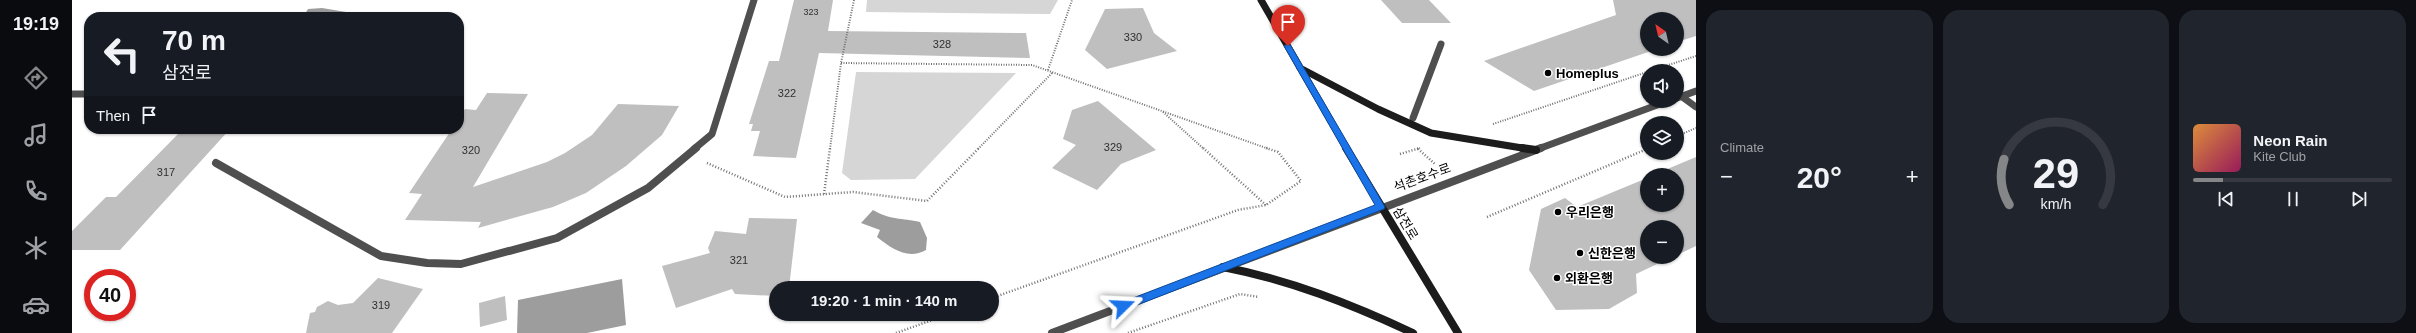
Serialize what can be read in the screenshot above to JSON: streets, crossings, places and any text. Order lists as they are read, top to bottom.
{
  "streets": {
    "main road": ["삼전로"],
    "street": ["석촌호수로"]
  },
  "crossings": [
    ["석촌호수로", "삼전로"]
  ],
  "places": [
    "Homeplus",
    "우리은행",
    "신한은행",
    "외환은행"
  ],
  "house_numbers": [
    "323",
    "330",
    "328",
    "322",
    "329",
    "320",
    "317",
    "321",
    "319"
  ],
  "north": "top left",
  "page": {
    "tabs": "19:19",
    "tile": "Climate",
    "map_buttons": ["+", "−"],
    "turn": ["70 m", "삼전로"],
    "then": "Then",
    "song": ["Neon Rain", "Kite Club"],
    "heat": ["−", "20°", "+"],
    "limit": "40",
    "trip": "19:20 · 1 min · 140 m",
    "gauge": ["29", "km/h"]
  }
}
